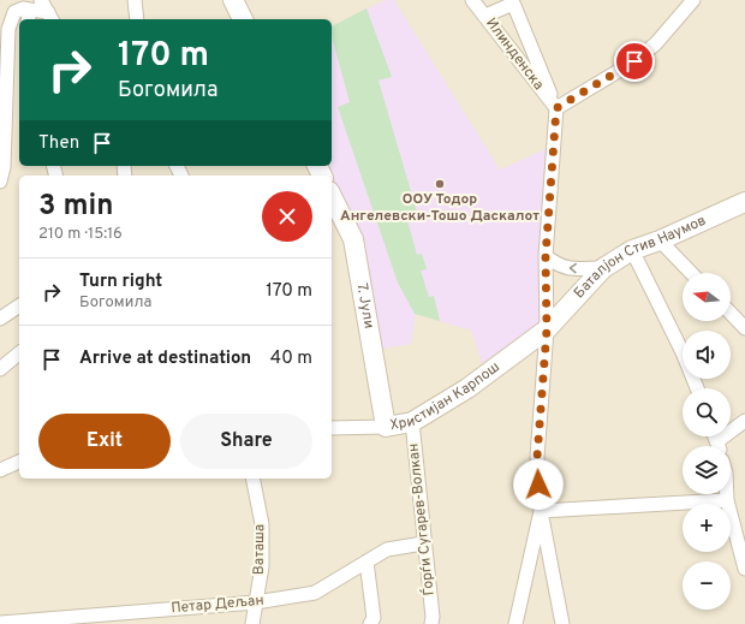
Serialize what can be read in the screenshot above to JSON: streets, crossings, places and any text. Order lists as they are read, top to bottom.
{
  "streets": {
    "street": [
      "Илинденска",
      "Баталјон Стив Наумов",
      "7. Јули",
      "Христијан Карпош",
      "Ѓорѓи Сугарев-Волкан",
      "Ваташа",
      "Петар Дељан"
    ]
  },
  "crossings": [
    ["Баталјон Стив Наумов", "Христијан Карпош"],
    ["7. Јули", "Христијан Карпош"],
    ["Христијан Карпош", "Ѓорѓи Сугарев-Волкан"],
    ["Ѓорѓи Сугарев-Волкан", "Петар Дељан"],
    ["Ваташа", "Петар Дељан"]
  ],
  "places": ["ООУ Тодор Ангелевски-Тошо Даскалот"],
  "north": "left",
  "page": {
    "turn": ["170 m", "Богомила"],
    "then": "Then",
    "heading": ["3 min", "210 m · 15:16"],
    "list": [
      {
        "name": "Turn right",
        "note": "Богомила",
        "value": "170 m"
      },
      {
        "name": "Arrive at destination",
        "value": "40 m"
      }
    ],
    "map_buttons": ["+", "−"],
    "buttons": ["Exit", "Share"]
  }
}
